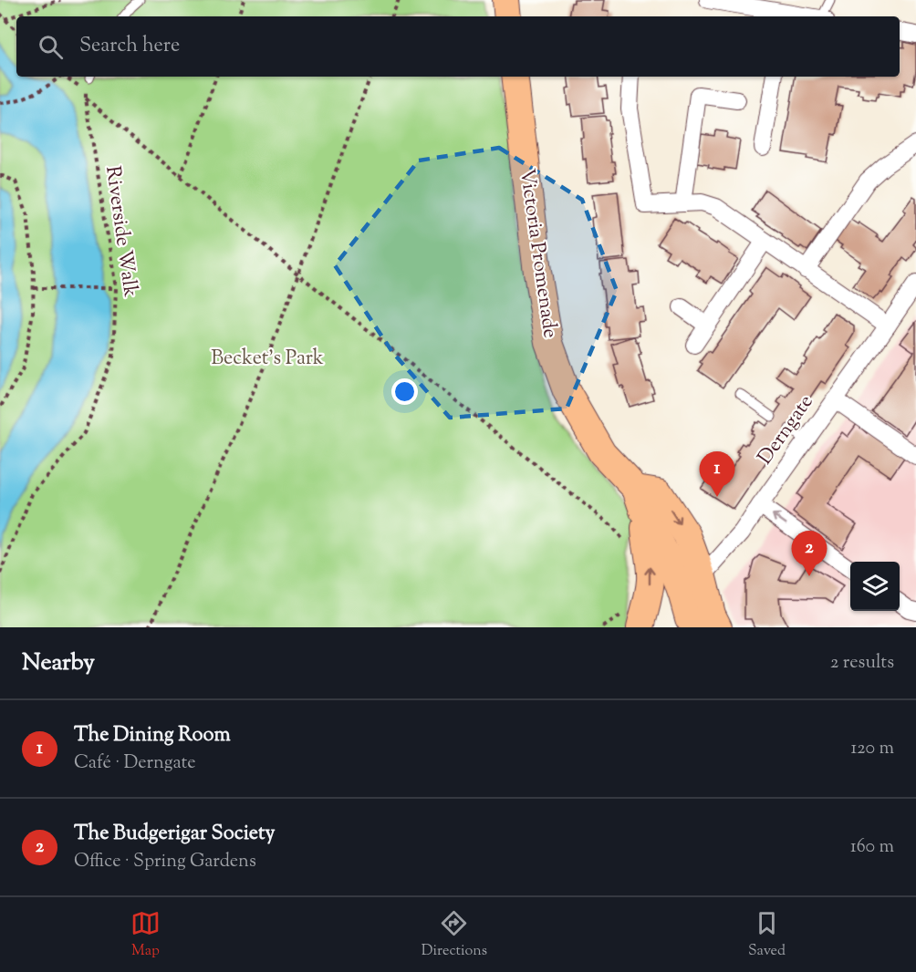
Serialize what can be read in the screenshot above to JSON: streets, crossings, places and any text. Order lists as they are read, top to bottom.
{
  "streets": {
    "main road": ["Victoria Promenade"],
    "street": ["Derngate"],
    "path": ["Riverside Walk"]
  },
  "parks": ["Becket's Park"],
  "page": {
    "search": "Search here",
    "pins": ["1", "2"],
    "heading": ["Nearby", "2 results"],
    "list": [
      {
        "mark": "1",
        "name": "The Dining Room",
        "note": "Café · Derngate",
        "value": "120 m"
      },
      {
        "mark": "2",
        "name": "The Budgerigar Society",
        "note": "Office · Spring Gardens",
        "value": "160 m"
      }
    ],
    "nav": ["Map", "Directions", "Saved"]
  }
}
